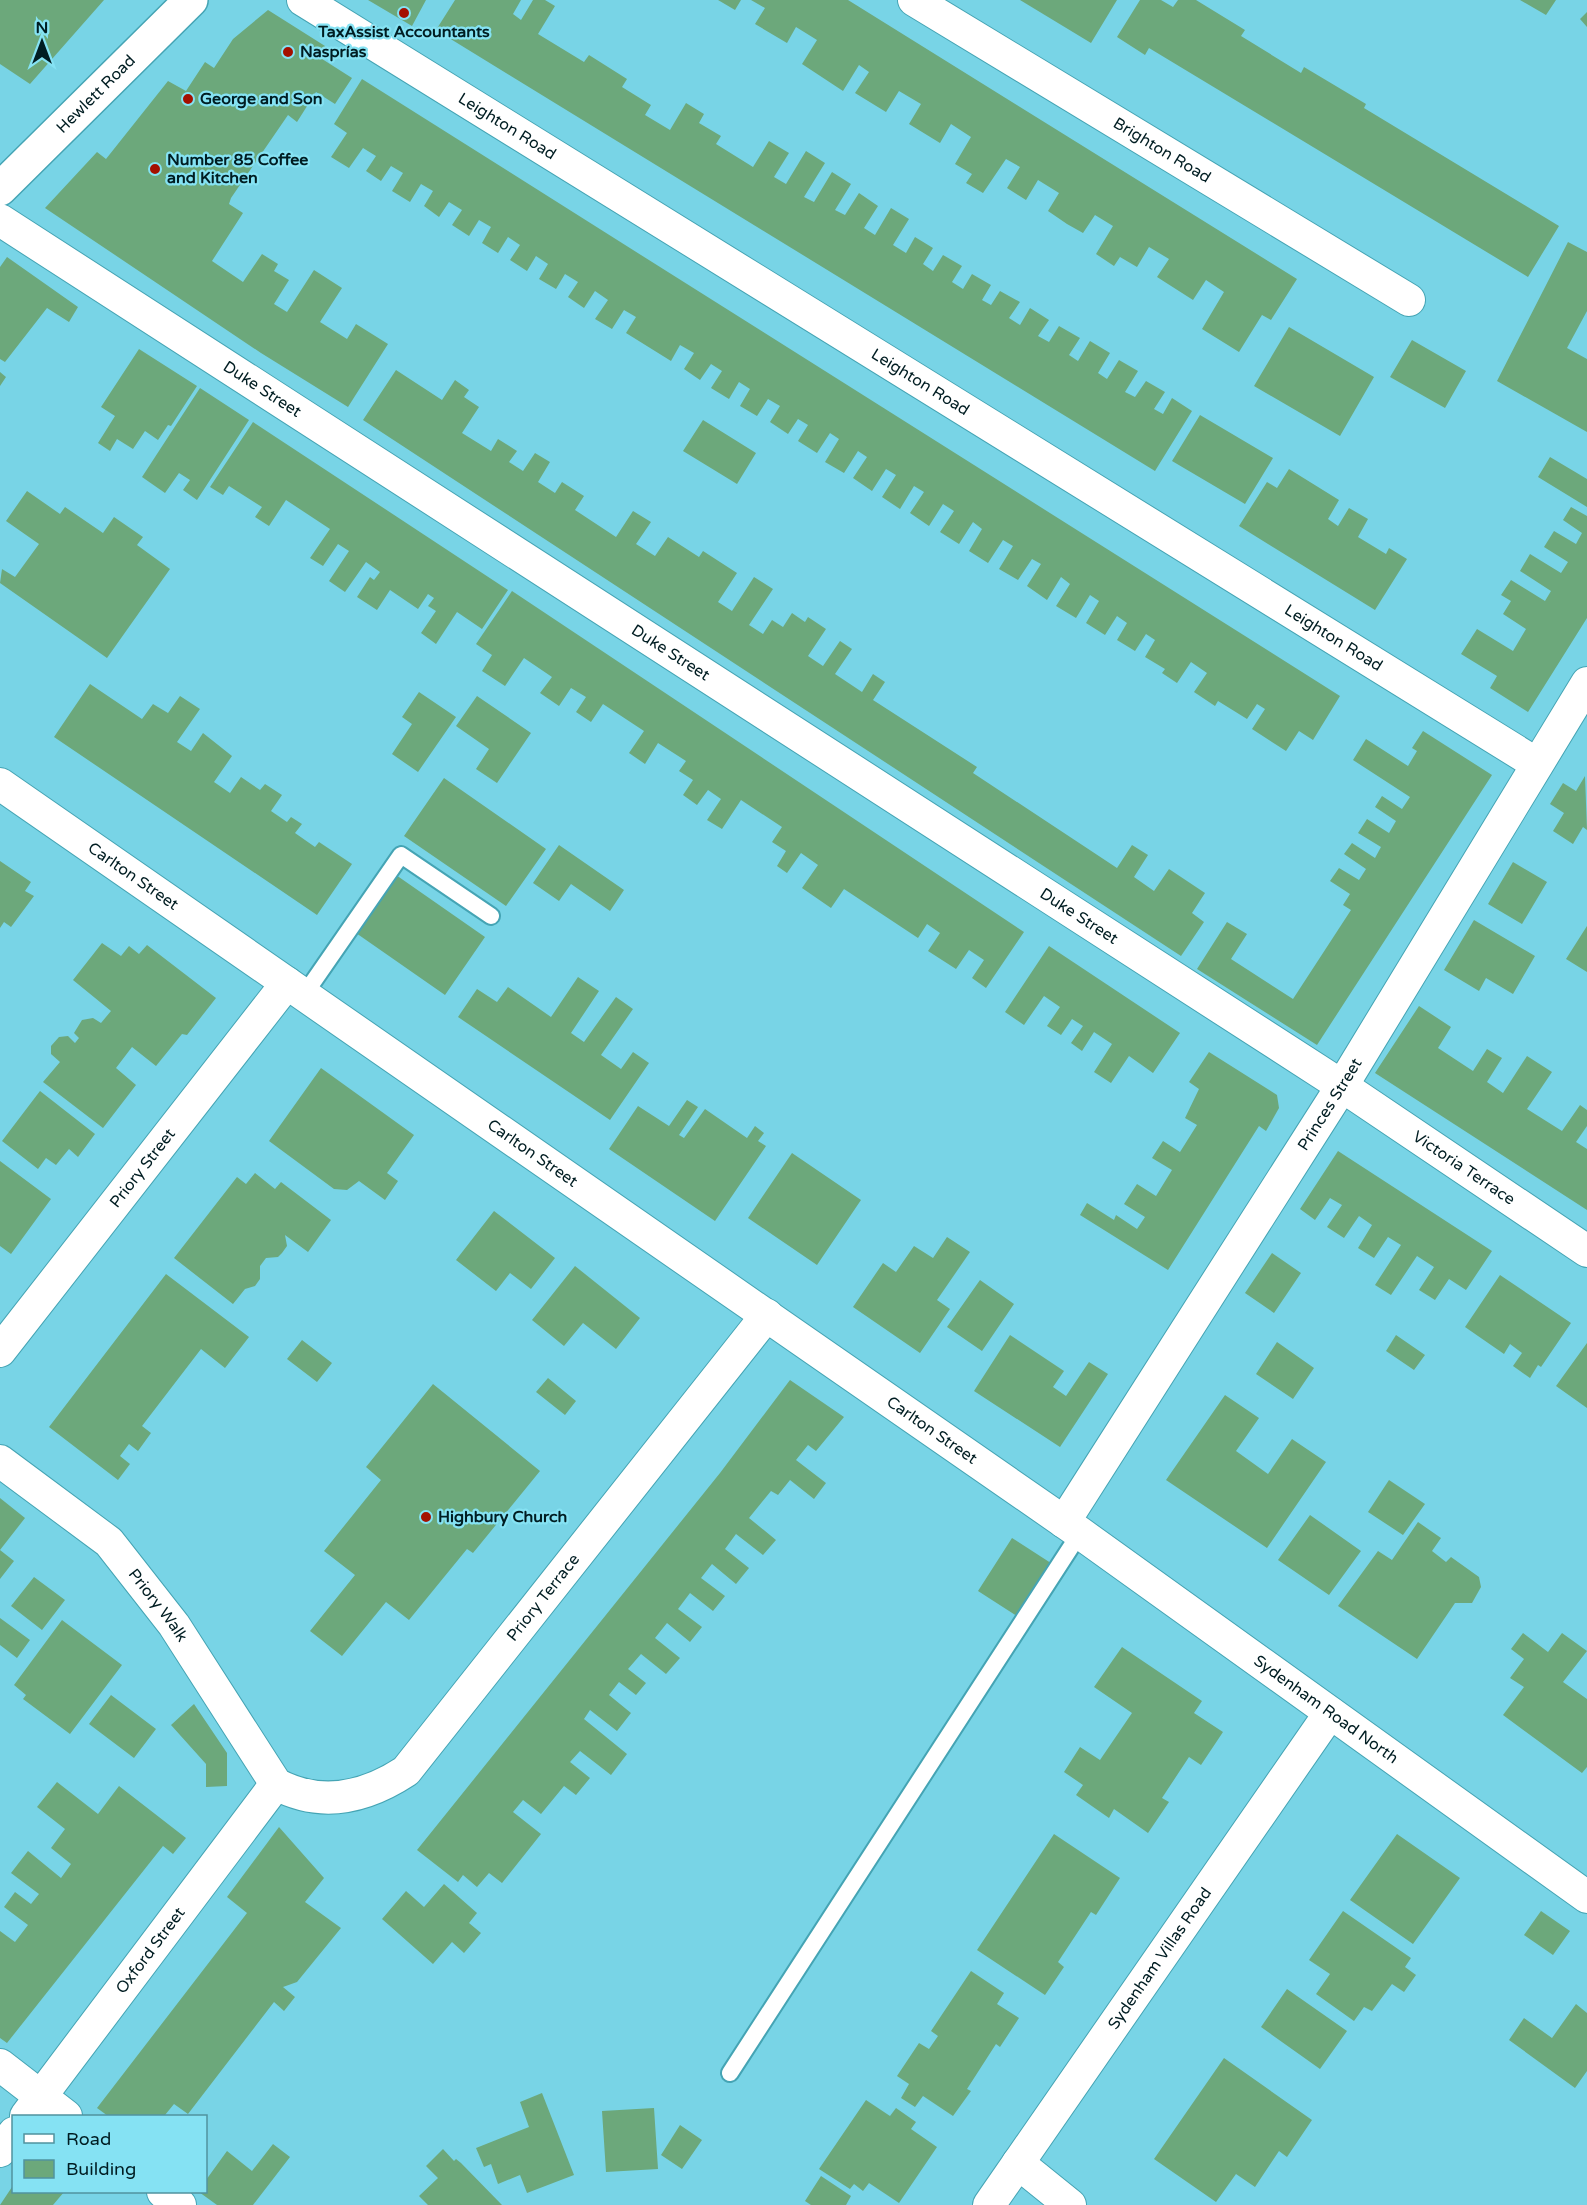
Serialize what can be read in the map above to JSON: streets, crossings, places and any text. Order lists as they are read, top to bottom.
{
  "streets": {
    "street": [
      "Hewlett Road",
      "Leighton Road",
      "Brighton Road",
      "Duke Street",
      "Carlton Street",
      "Princes Street",
      "Priory Street",
      "Victoria Terrace",
      "Priory Terrace",
      "Priory Walk",
      "Sydenham Road North",
      "Oxford Street",
      "Sydenham Villas Road"
    ]
  },
  "crossings": [
    ["Leighton Road", "Princes Street"],
    ["Duke Street", "Princes Street"],
    ["Duke Street", "Victoria Terrace"],
    ["Carlton Street", "Princes Street"],
    ["Carlton Street", "Priory Street"],
    ["Carlton Street", "Priory Terrace"],
    ["Carlton Street", "Sydenham Road North"],
    ["Princes Street", "Victoria Terrace"],
    ["Princes Street", "Sydenham Road North"],
    ["Priory Terrace", "Priory Walk"],
    ["Priory Terrace", "Oxford Street"],
    ["Priory Walk", "Oxford Street"],
    ["Sydenham Road North", "Sydenham Villas Road"]
  ],
  "places": [
    "TaxAssist Accountants",
    "Nasprías",
    "George and Son",
    "Number 85 Coffee and Kitchen",
    "Highbury Church"
  ],
  "legend": ["Road", "Building"],
  "north": "top"
}
